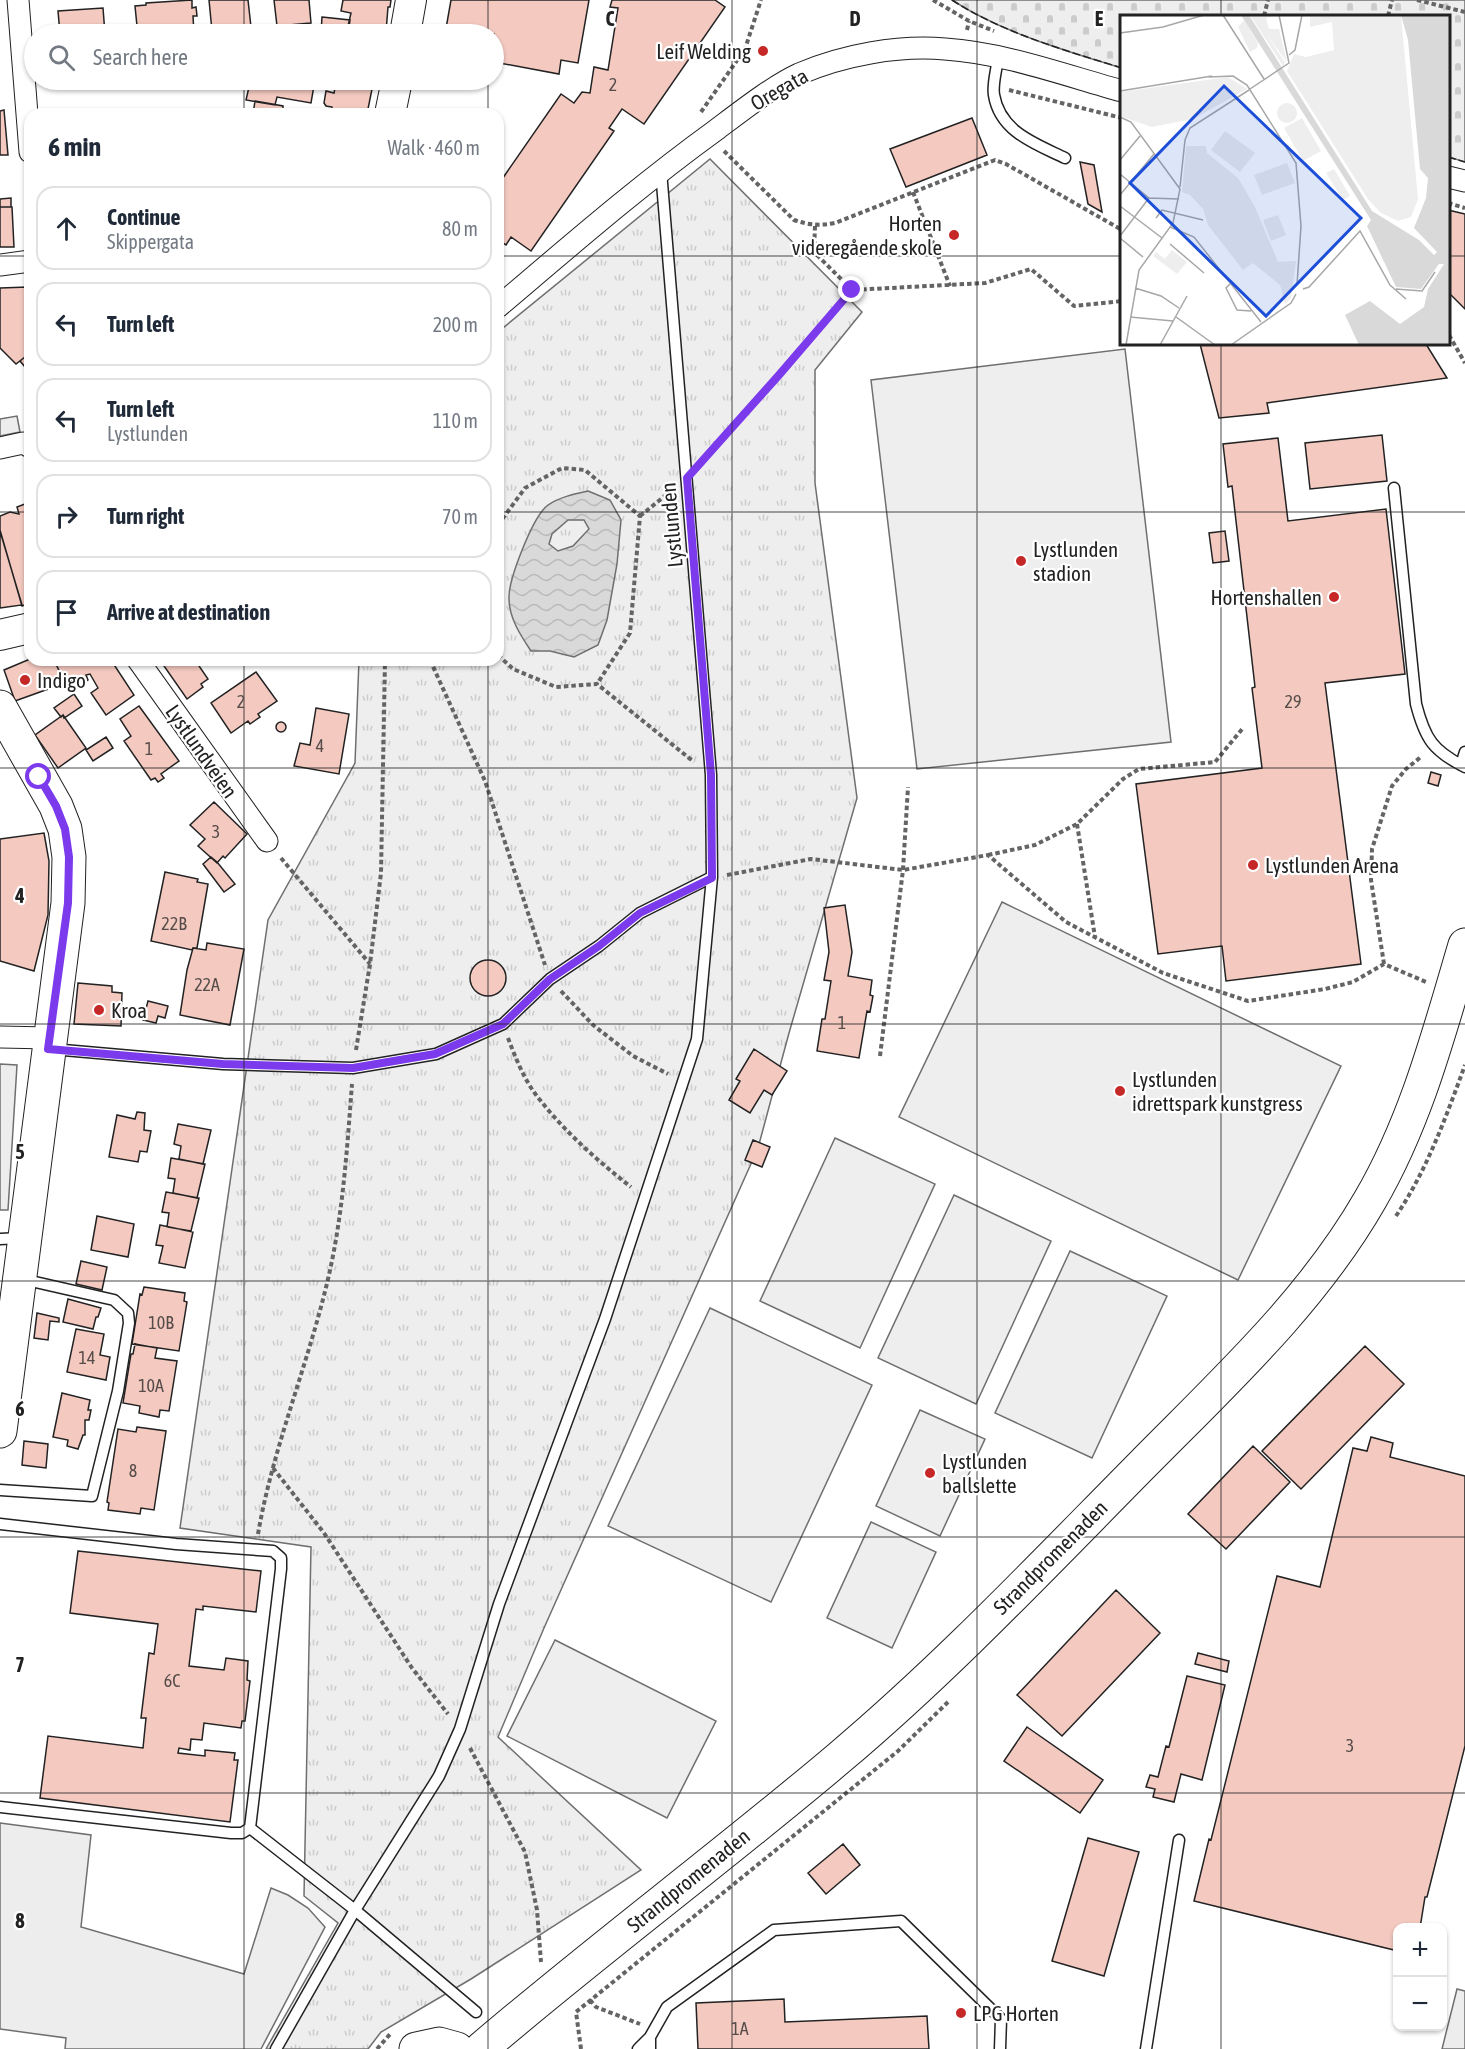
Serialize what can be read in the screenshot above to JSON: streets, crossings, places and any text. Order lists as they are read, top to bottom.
{
  "streets": {
    "main road": ["Strandpromenaden"],
    "street": ["Oregata", "Lystlundveien"],
    "lane": ["Lystlunden"]
  },
  "crossings": [
    ["Oregata", "Lystlunden"]
  ],
  "places": [
    "Leif Welding",
    "Horten videregående skole",
    "Lystlunden stadion",
    "Hortenshallen",
    "Indigo",
    "Lystlunden Arena",
    "Kroa",
    "Lystlunden idrettspark kunstgress",
    "Lystlunden ballslette",
    "LPG Horten"
  ],
  "house_numbers": [
    "2",
    "2",
    "29",
    "4",
    "1",
    "3",
    "22B",
    "22A",
    "1",
    "10B",
    "14",
    "10A",
    "8",
    "6C",
    "3",
    "1A"
  ],
  "page": {
    "search": "Search here",
    "heading": ["6 min", "Walk · 460 m"],
    "list": [
      ["Continue", "Skippergata", "80 m"],
      ["Turn left", "200 m"],
      ["Turn left", "Lystlunden", "110 m"],
      ["Turn right", "70 m"],
      "Arrive at destination"
    ],
    "map_buttons": ["+", "−"]
  },
  "grid": {
    "columns": ["C", "D", "E"],
    "rows": [
      "4",
      "5",
      "6",
      "7",
      "8"
    ]
  }
}
